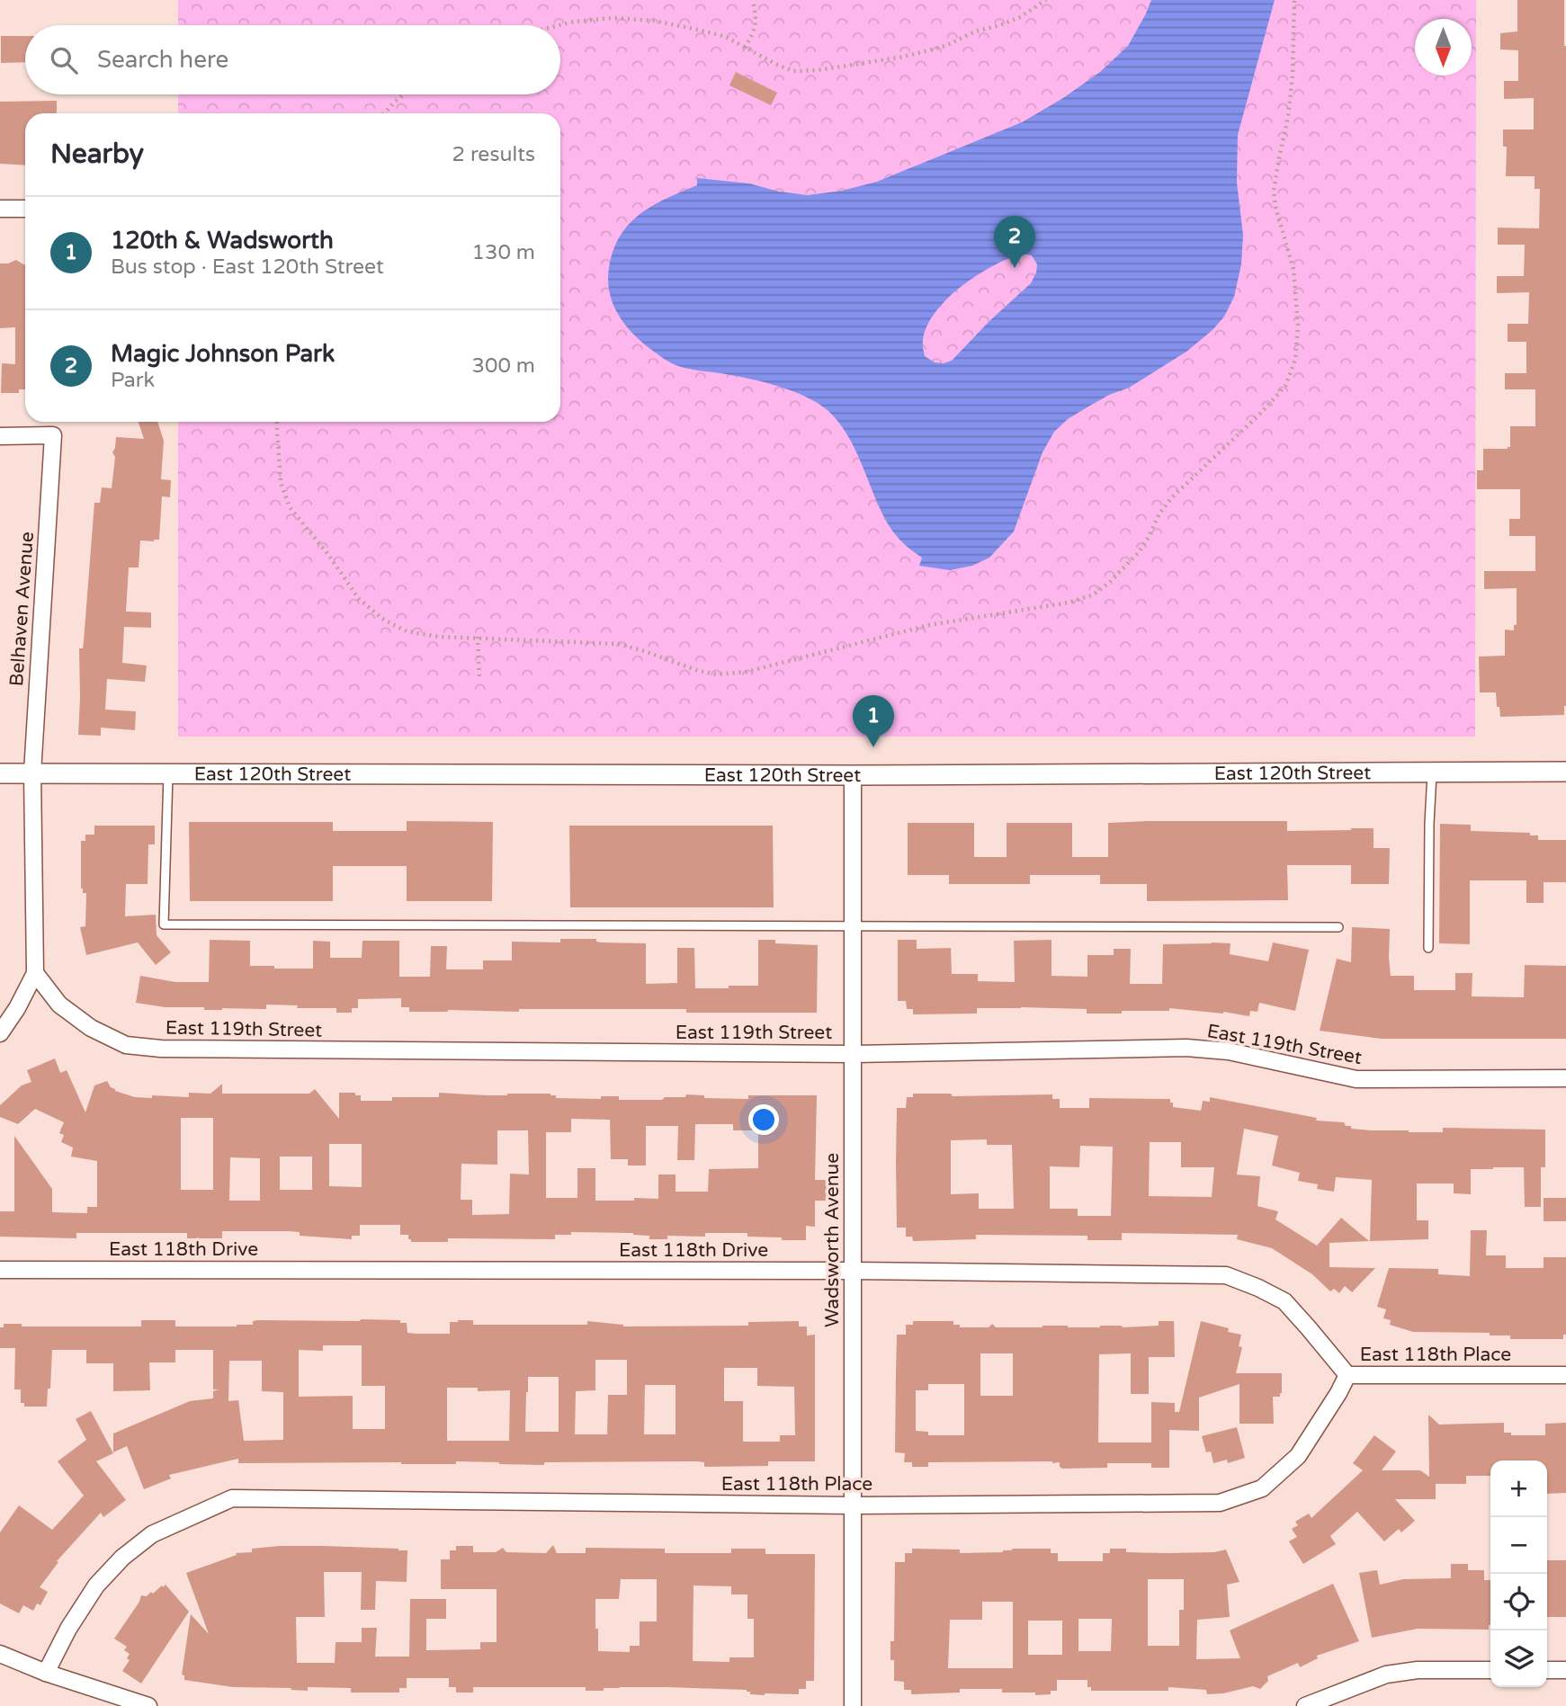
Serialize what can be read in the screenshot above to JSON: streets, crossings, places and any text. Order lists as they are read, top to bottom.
{
  "streets": {
    "street": [
      "Belhaven Avenue",
      "East 120th Street",
      "East 119th Street",
      "Wadsworth Avenue",
      "East 118th Drive",
      "East 118th Place"
    ]
  },
  "crossings": [
    ["Belhaven Avenue", "East 120th Street"],
    ["Belhaven Avenue", "East 119th Street"],
    ["East 120th Street", "Wadsworth Avenue"],
    ["East 119th Street", "Wadsworth Avenue"],
    ["Wadsworth Avenue", "East 118th Drive"],
    ["Wadsworth Avenue", "East 118th Place"],
    ["East 118th Drive", "East 118th Place"]
  ],
  "north": "bottom",
  "page": {
    "search": "Search here",
    "heading": ["Nearby", "2 results"],
    "list": [
      {
        "mark": "1",
        "name": "120th & Wadsworth",
        "note": "Bus stop · East 120th Street",
        "value": "130 m"
      },
      {
        "mark": "2",
        "name": "Magic Johnson Park",
        "note": "Park",
        "value": "300 m"
      }
    ],
    "pins": ["2", "1"],
    "map_buttons": ["+", "−"]
  }
}
